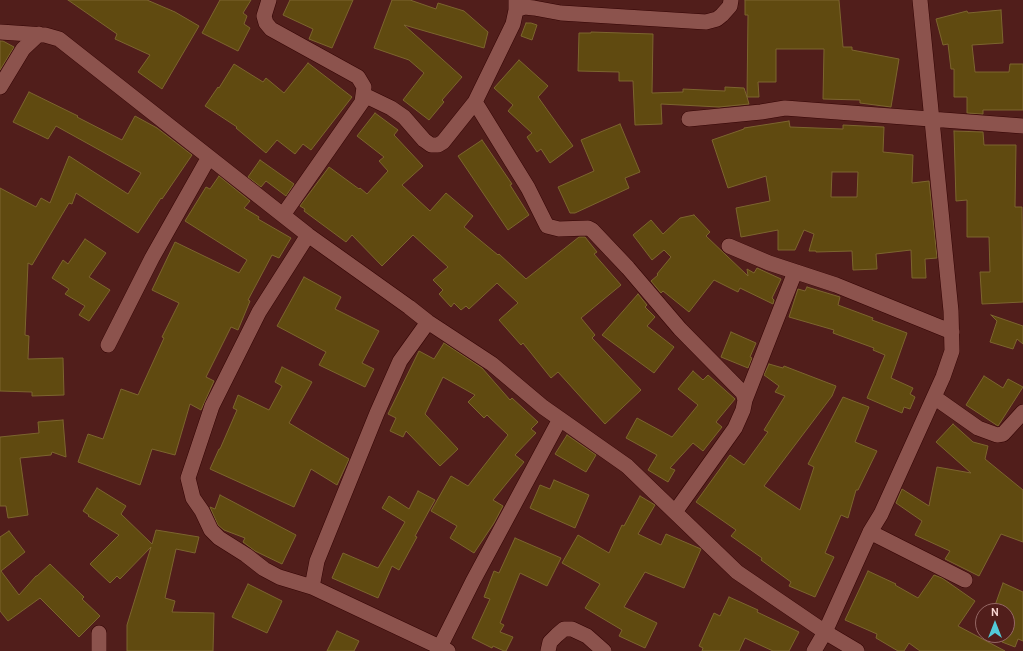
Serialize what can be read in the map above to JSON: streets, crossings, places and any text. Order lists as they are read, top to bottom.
{
  "north": "top"
}
